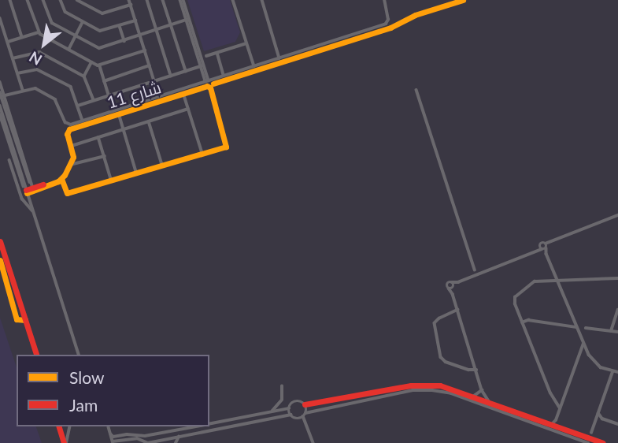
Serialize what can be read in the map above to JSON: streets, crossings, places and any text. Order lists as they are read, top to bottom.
{
  "streets": {
    "street": ["شارع 11"]
  },
  "legend": ["Slow", "Jam"],
  "north": "bottom left"
}
